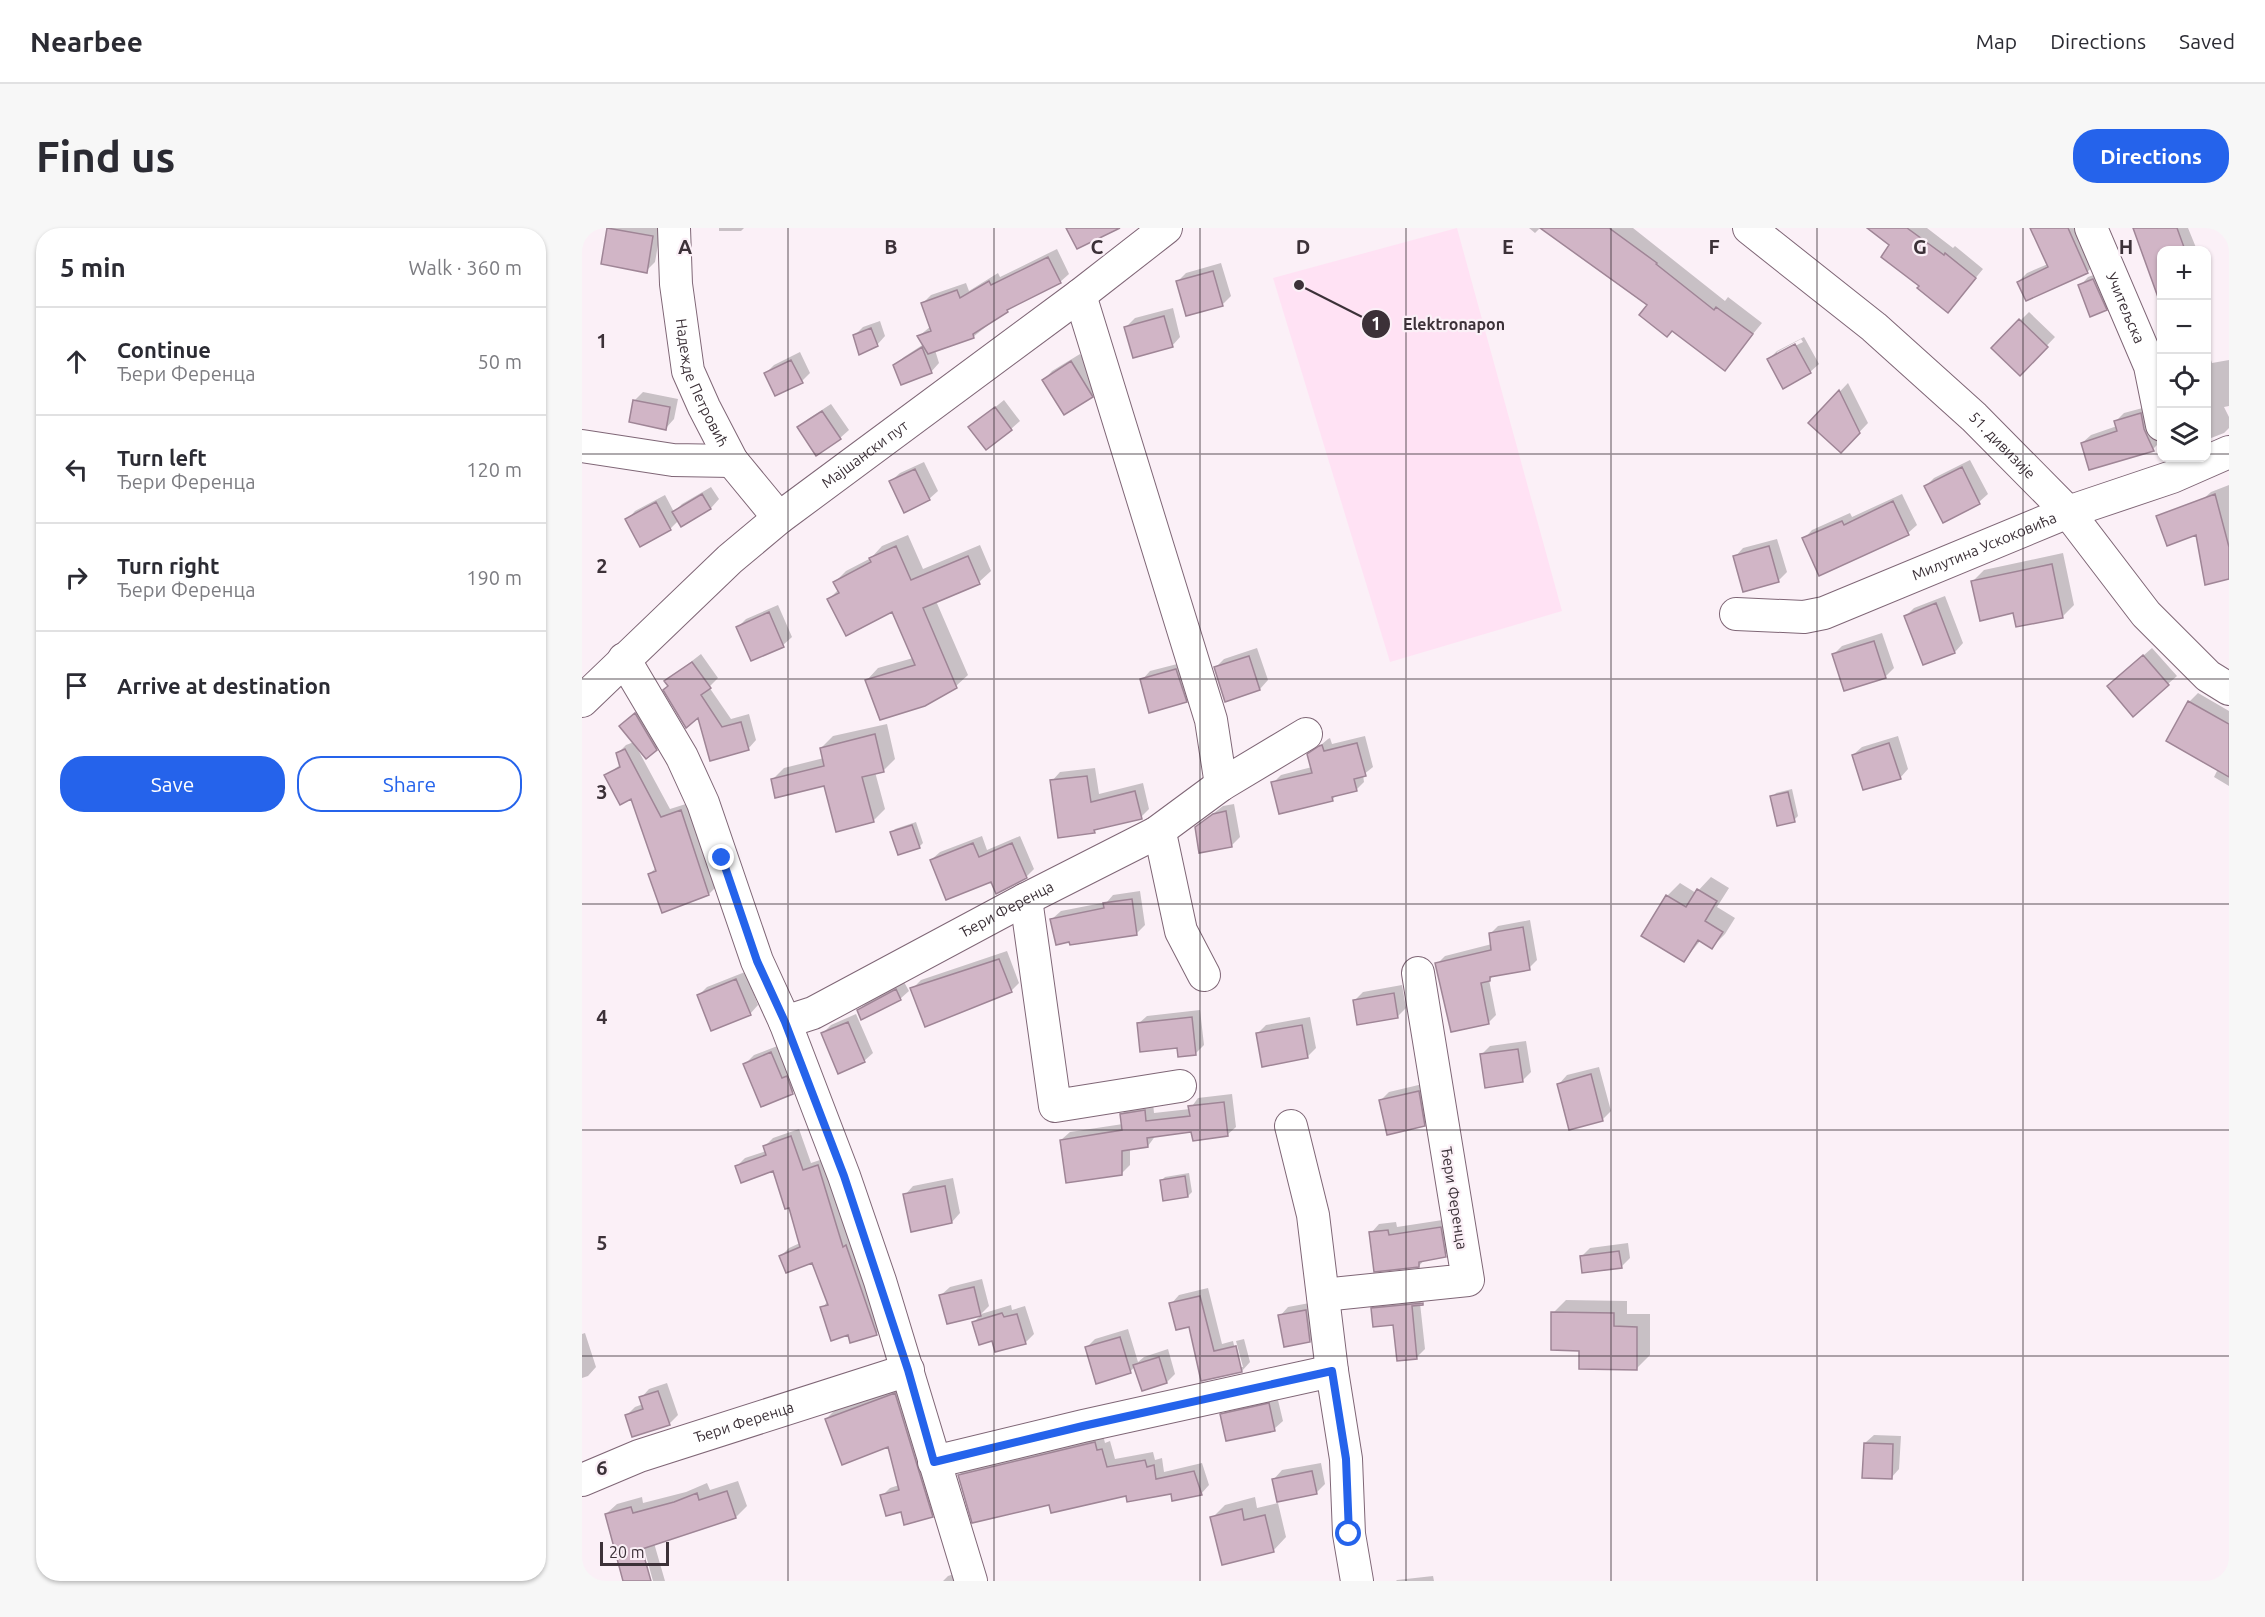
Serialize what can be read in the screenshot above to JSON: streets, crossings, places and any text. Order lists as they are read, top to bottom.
{
  "streets": {
    "street": [
      "Учитељска",
      "Надежде Петровић",
      "51. дивизије",
      "Мајшански пут",
      "Милутина Ускоковића",
      "Ђери Ференца"
    ]
  },
  "crossings": [
    ["Надежде Петровић", "Мајшански пут"],
    ["51. дивизије", "Милутина Ускоковића"]
  ],
  "places": ["Elektronapon"],
  "scale_bar": "20 m",
  "page": {
    "header": "Nearbee",
    "nav": ["Map", "Directions", "Saved"],
    "buttons": [
      "Directions",
      ["Save", "Share"]
    ],
    "title": "Find us",
    "heading": ["5 min", "Walk · 360 m"],
    "map_buttons": ["+", "−"],
    "list": [
      ["Continue", "Ђери Ференца", "50 m"],
      ["Turn left", "Ђери Ференца", "120 m"],
      ["Turn right", "Ђери Ференца", "190 m"],
      "Arrive at destination"
    ],
    "scale": "20 m"
  },
  "grid": {
    "columns": [
      "A",
      "B",
      "C",
      "D",
      "E",
      "F",
      "G",
      "H"
    ],
    "rows": [
      "1",
      "2",
      "3",
      "4",
      "5",
      "6"
    ]
  }
}
